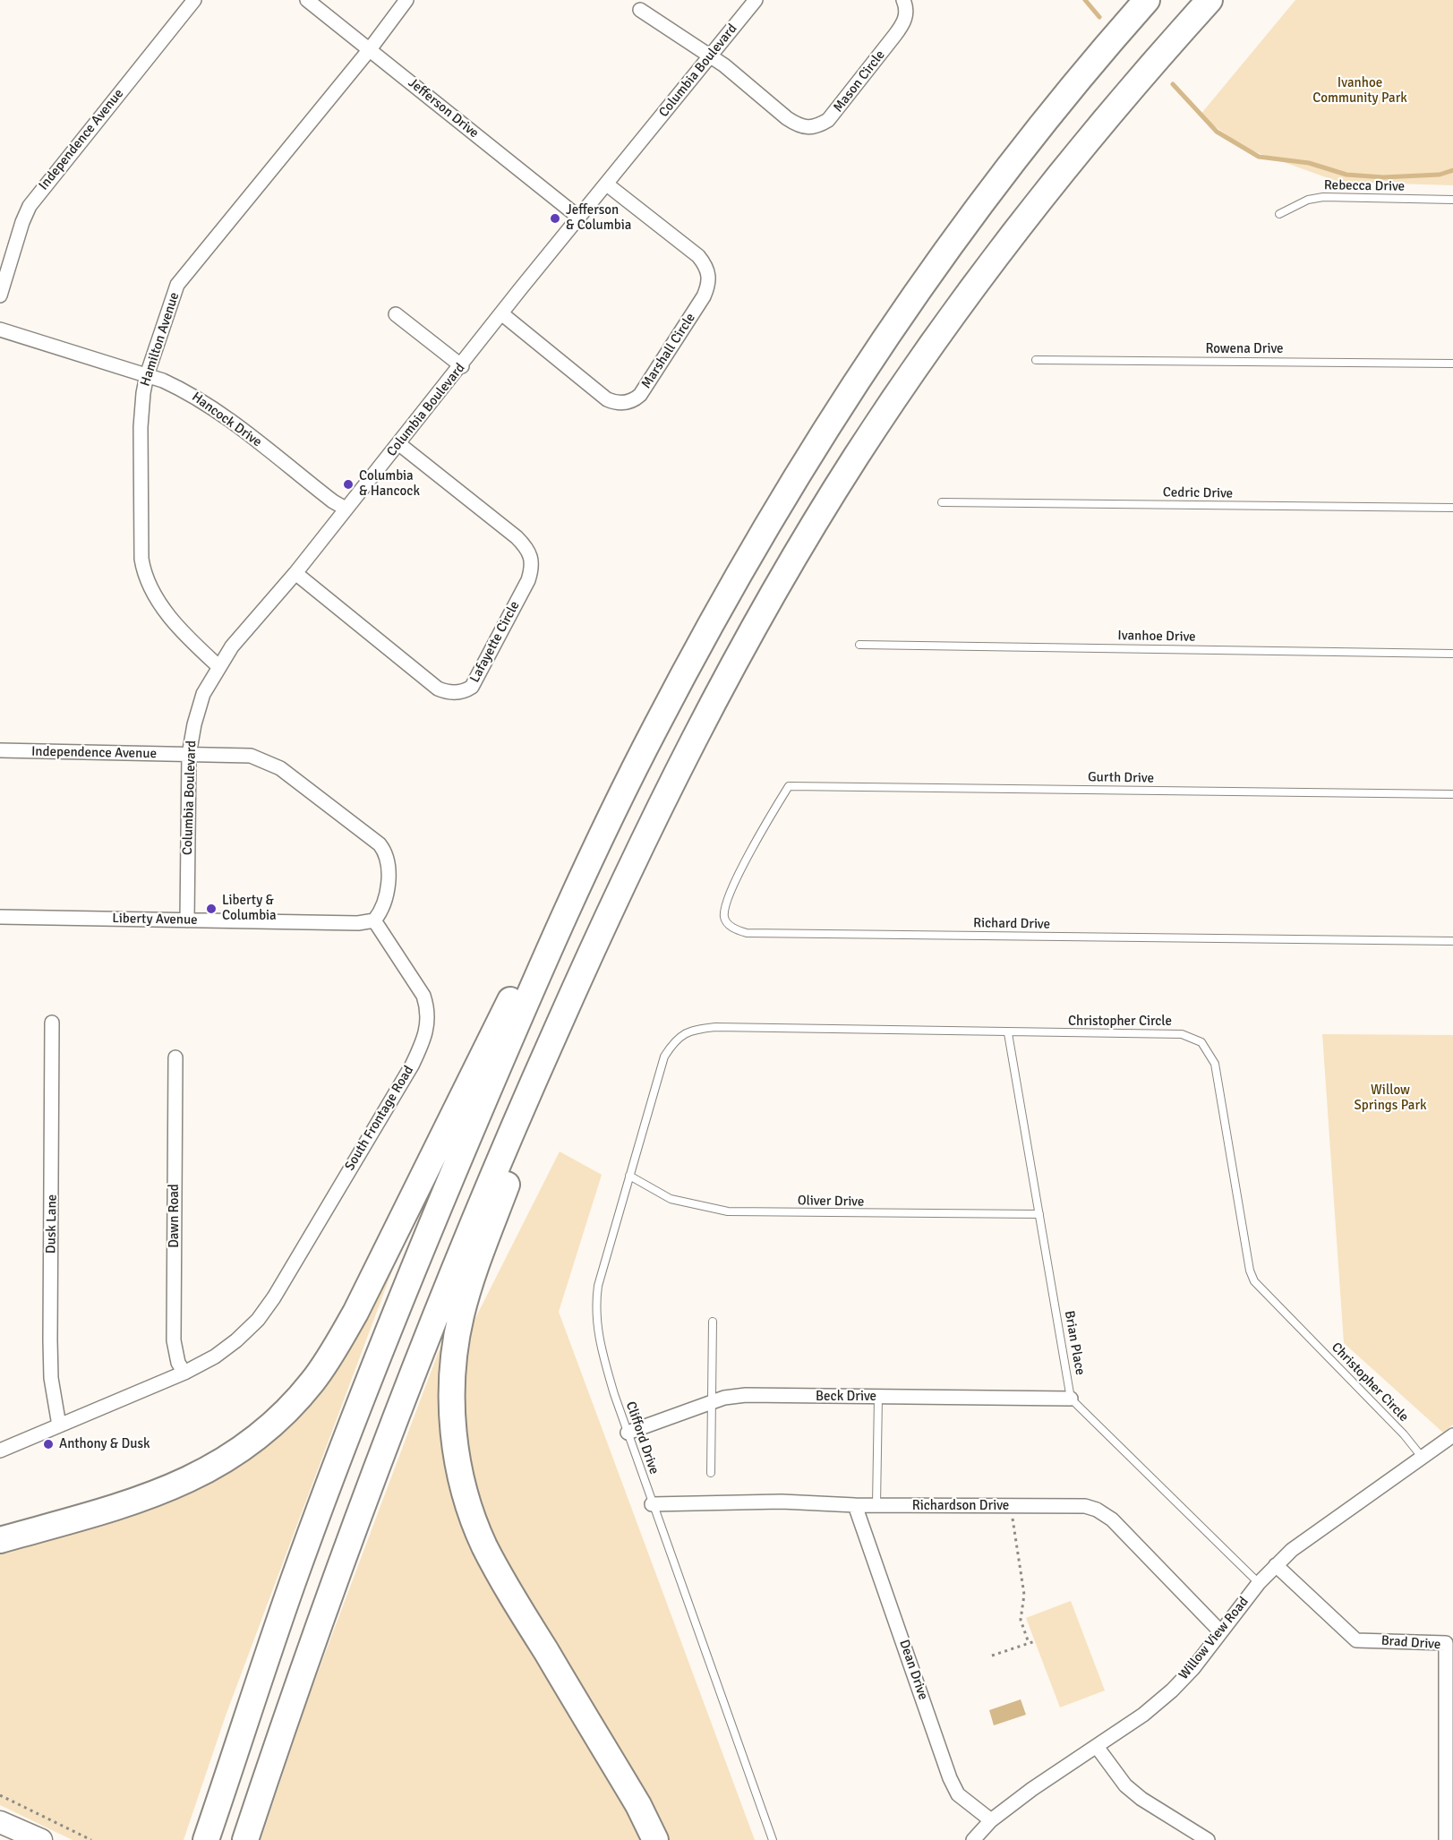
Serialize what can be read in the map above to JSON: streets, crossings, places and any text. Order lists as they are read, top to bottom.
{
  "streets": {
    "street": [
      "Columbia Boulevard",
      "Mason Circle",
      "Jefferson Drive",
      "Independence Avenue",
      "Hamilton Avenue",
      "Marshall Circle",
      "Hancock Drive",
      "Lafayette Circle",
      "Liberty Avenue",
      "South Frontage Road",
      "Dawn Road",
      "Dusk Lane",
      "Beck Drive",
      "Richardson Drive",
      "Willow View Road",
      "Brad Drive",
      "Dean Drive"
    ],
    "lane": [
      "Rebecca Drive",
      "Rowena Drive",
      "Cedric Drive",
      "Ivanhoe Drive",
      "Gurth Drive",
      "Richard Drive",
      "Christopher Circle",
      "Oliver Drive",
      "Brian Place",
      "Clifford Drive"
    ]
  },
  "crossings": [
    ["Columbia Boulevard", "Mason Circle"],
    ["Columbia Boulevard", "Jefferson Drive"],
    ["Columbia Boulevard", "Independence Avenue"],
    ["Columbia Boulevard", "Hamilton Avenue"],
    ["Columbia Boulevard", "Marshall Circle"],
    ["Columbia Boulevard", "Hancock Drive"],
    ["Columbia Boulevard", "Lafayette Circle"],
    ["Columbia Boulevard", "Liberty Avenue"],
    ["Jefferson Drive", "Hamilton Avenue"],
    ["Hamilton Avenue", "Hancock Drive"],
    ["Gurth Drive", "Richard Drive"],
    ["Liberty Avenue", "South Frontage Road"],
    ["Christopher Circle", "Brian Place"],
    ["Christopher Circle", "Clifford Drive"],
    ["Christopher Circle", "Willow View Road"],
    ["South Frontage Road", "Dawn Road"],
    ["South Frontage Road", "Dusk Lane"],
    ["Oliver Drive", "Brian Place"],
    ["Oliver Drive", "Clifford Drive"],
    ["Brian Place", "Beck Drive"],
    ["Beck Drive", "Clifford Drive"],
    ["Clifford Drive", "Richardson Drive"],
    ["Richardson Drive", "Willow View Road"],
    ["Richardson Drive", "Dean Drive"],
    ["Willow View Road", "Brad Drive"],
    ["Willow View Road", "Dean Drive"]
  ],
  "parks": ["Ivanhoe Community Park", "Willow Springs Park"],
  "places": [
    "Jefferson & Columbia",
    "Columbia & Hancock",
    "Liberty & Columbia",
    "Anthony & Dusk"
  ]
}
